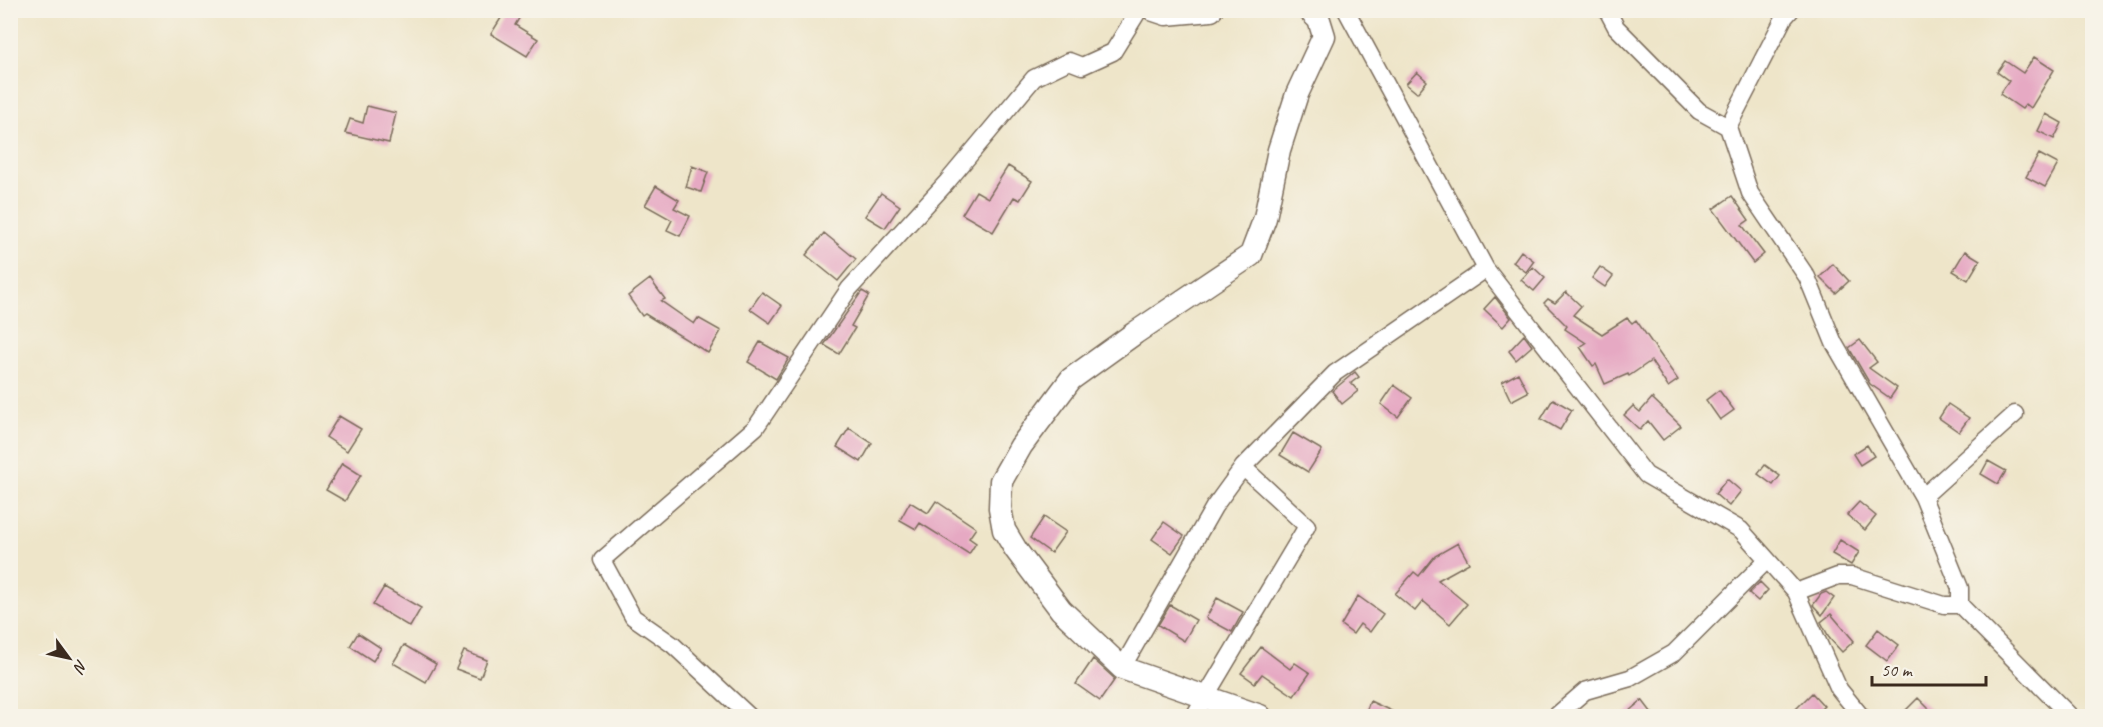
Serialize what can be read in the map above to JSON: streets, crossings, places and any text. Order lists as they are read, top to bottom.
{
  "scale_bar": "50 m",
  "north": "bottom right"
}
